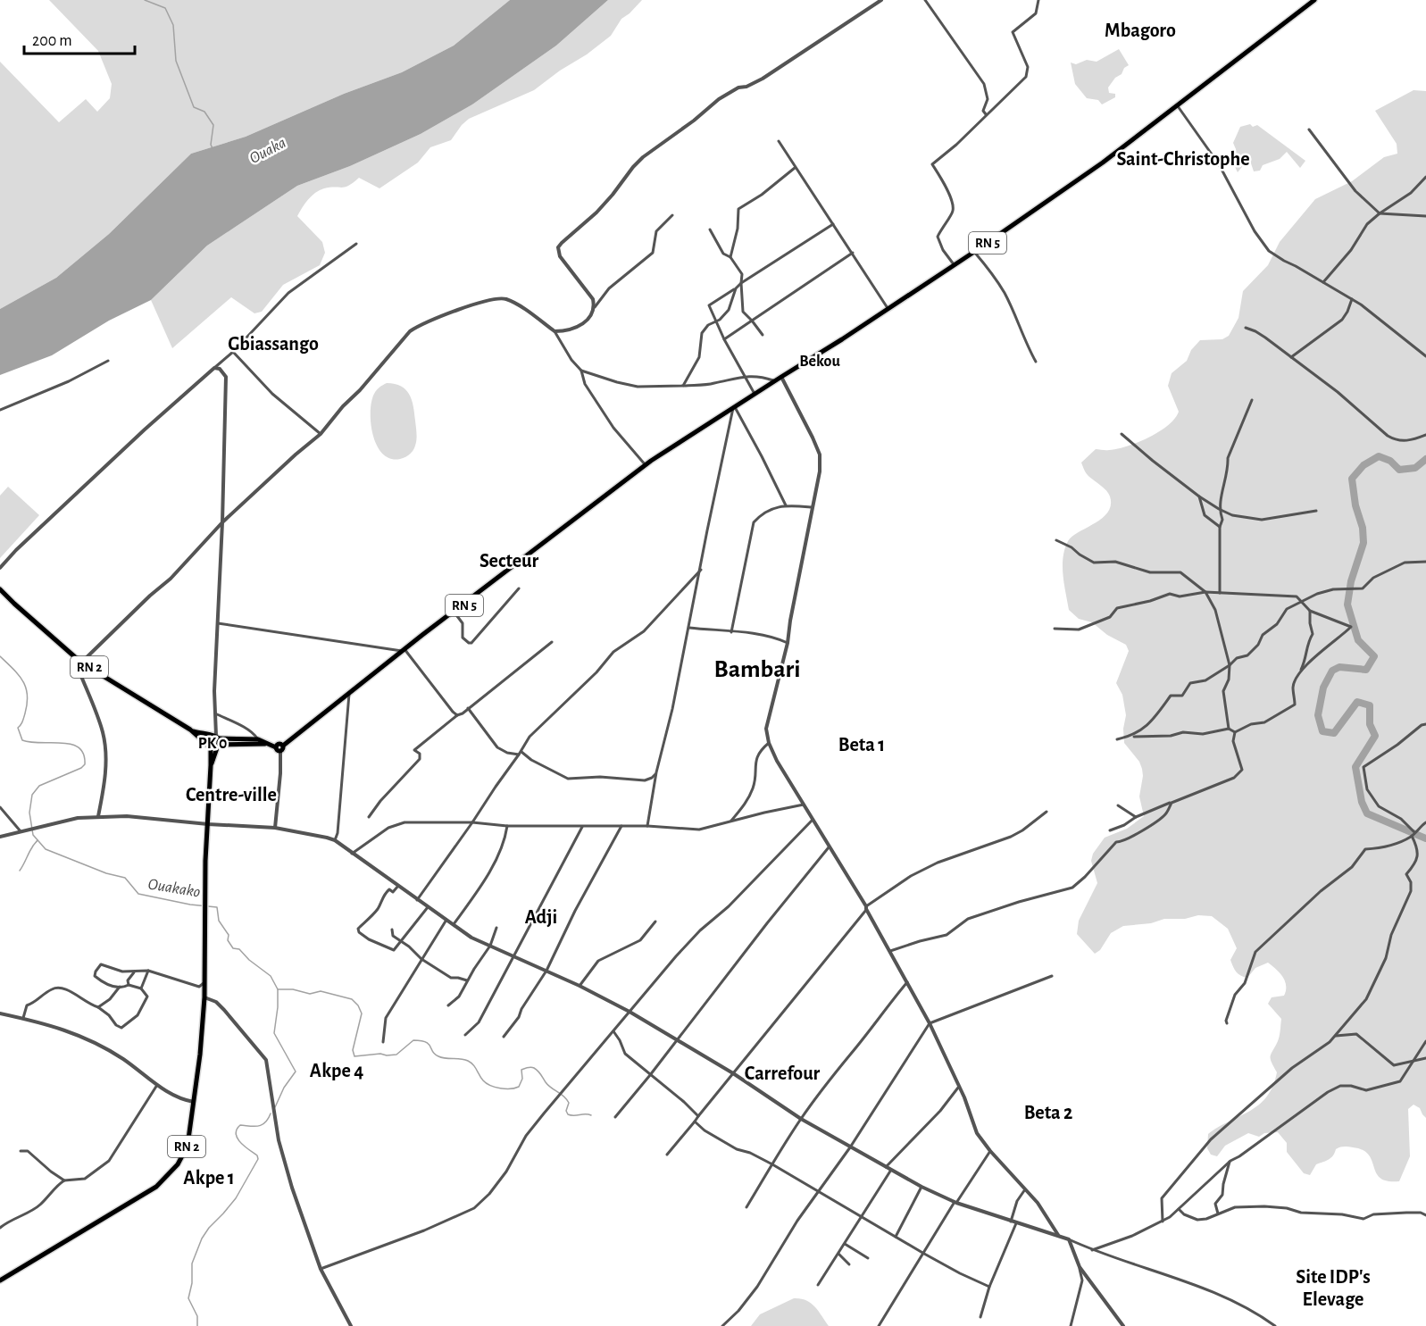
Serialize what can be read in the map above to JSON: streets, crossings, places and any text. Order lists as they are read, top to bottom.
{
  "streets": {
    "main road": ["RN 5", "RN 2"]
  },
  "districts": [
    "Mbagoro",
    "Saint-Christophe",
    "Gbiassango",
    "Bekou",
    "Secteur",
    "Bambari",
    "PK 0",
    "Beta 1",
    "Centre-ville",
    "Adji",
    "Akpe 4",
    "Carrefour",
    "Beta 2",
    "Akpe 1",
    "Site IDP's Elevage"
  ],
  "water": ["Ouaka", "Ouakako"],
  "scale_bar": "200 m"
}
